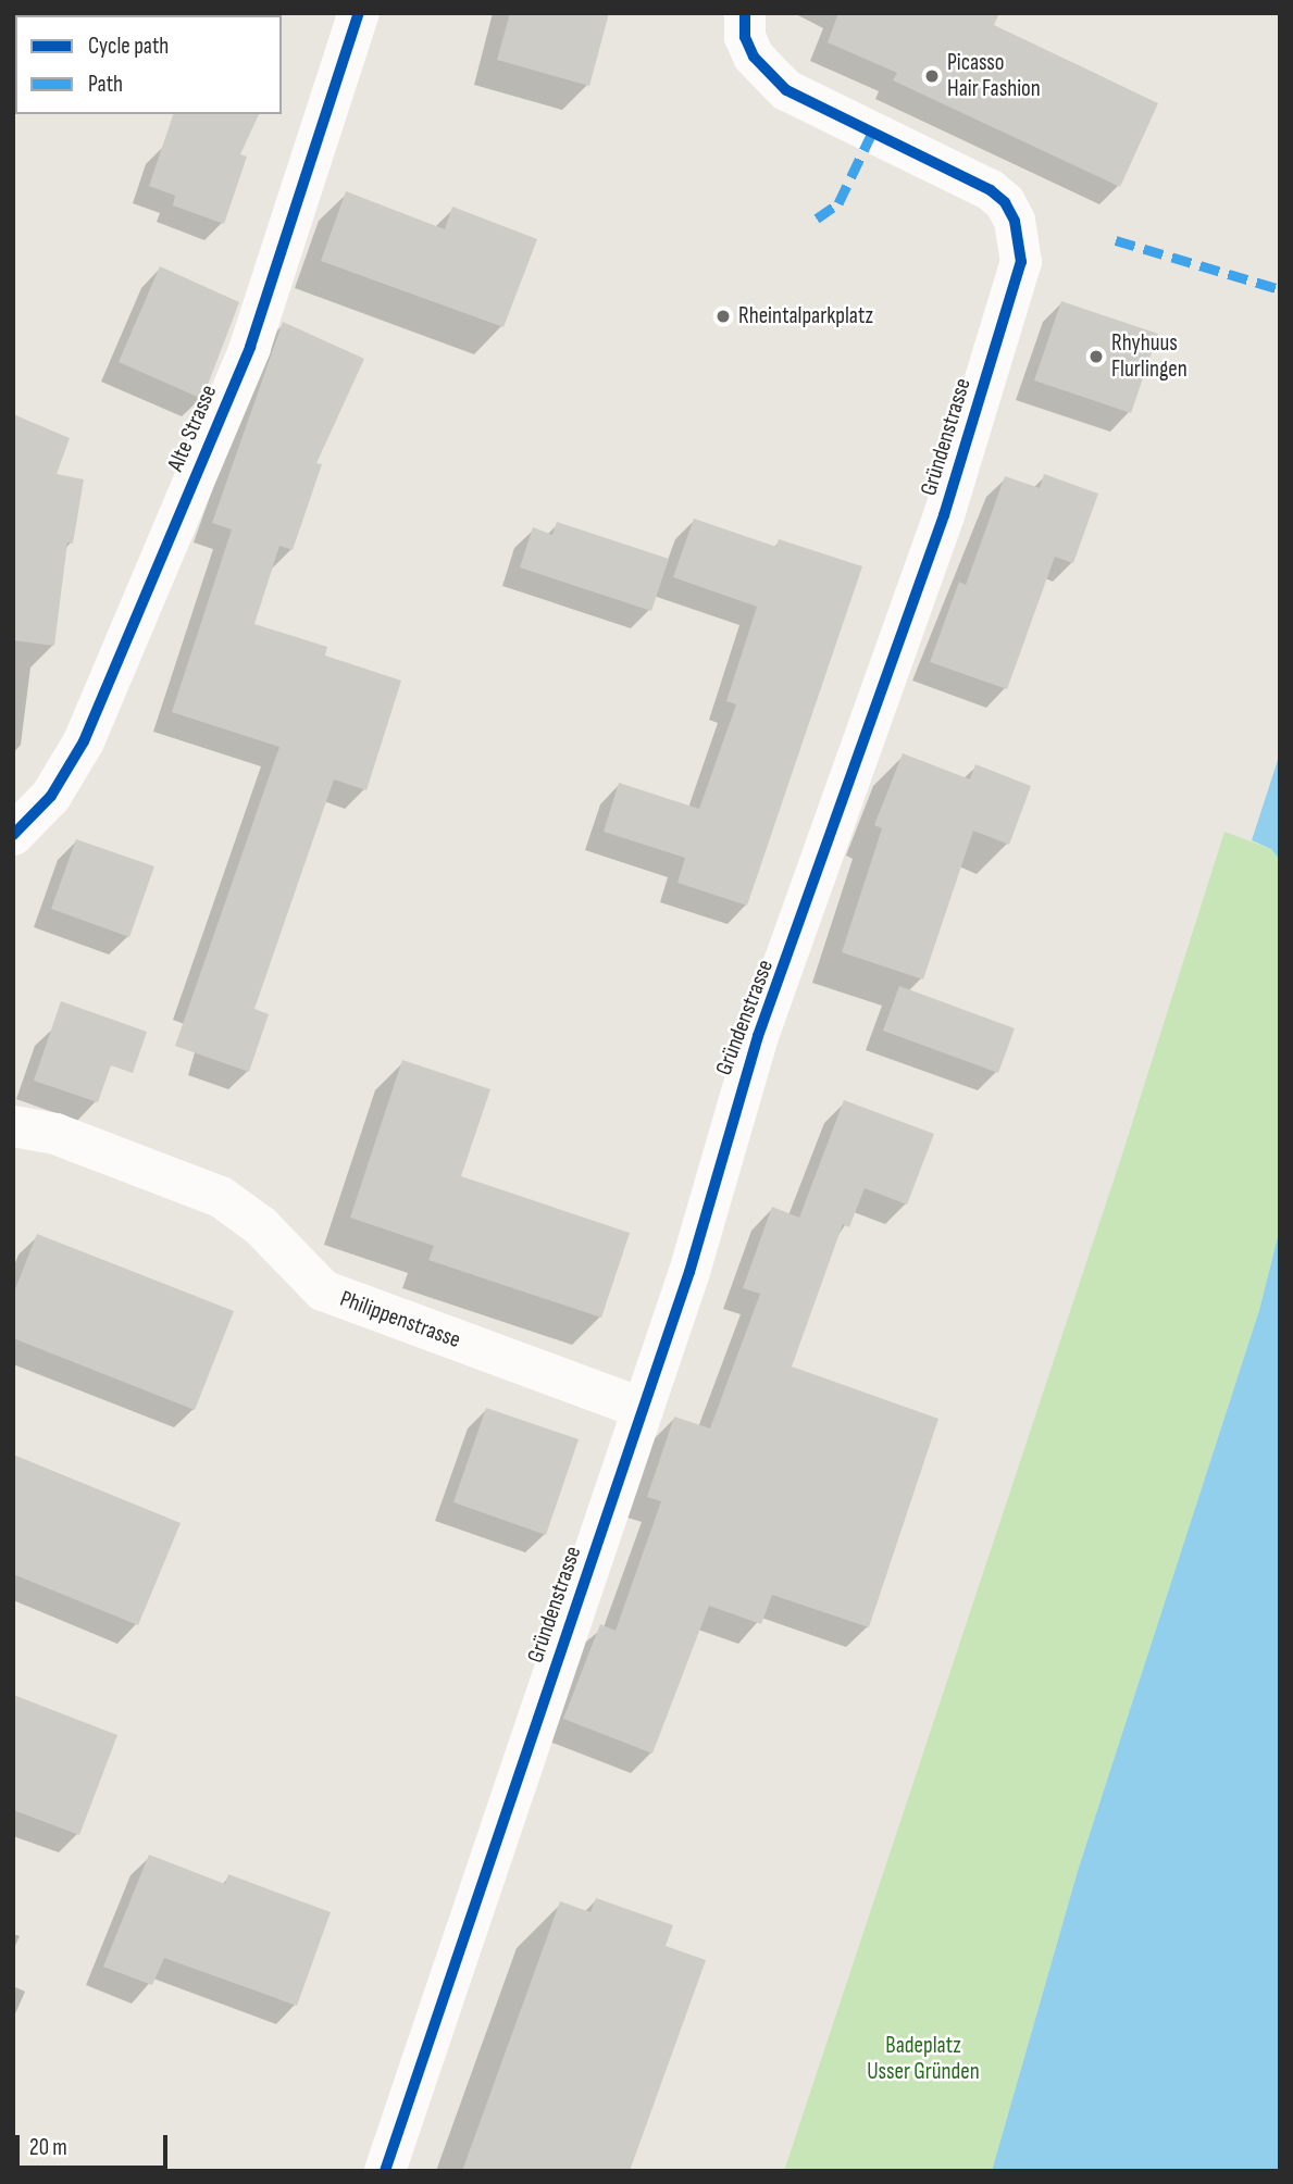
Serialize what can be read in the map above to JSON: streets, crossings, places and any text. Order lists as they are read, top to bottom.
{
  "streets": {
    "street": ["Alte Strasse", "Gründenstrasse", "Philippenstrasse"]
  },
  "crossings": [
    ["Gründenstrasse", "Philippenstrasse"]
  ],
  "parks": ["Badeplatz Usser Gründen"],
  "places": ["Picasso Hair Fashion", "Rheintalparkplatz", "Rhyhuus Flurlingen"],
  "legend": ["Cycle path", "Path"],
  "scale_bar": "20 m"
}
